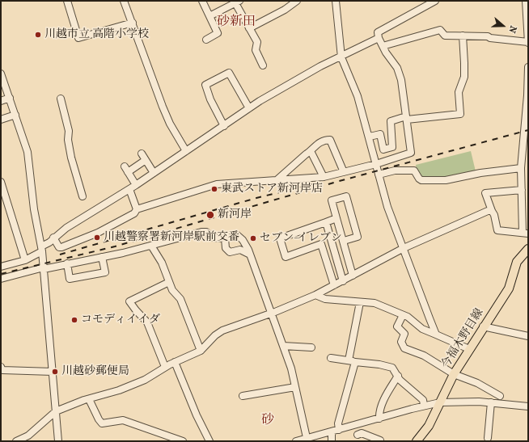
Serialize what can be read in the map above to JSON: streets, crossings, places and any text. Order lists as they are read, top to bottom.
{
  "streets": {
    "main road": ["今福木野目線"]
  },
  "districts": ["砂新田", "砂"],
  "places": [
    "川越市立 高階小学校",
    "東武ストア新河岸店",
    "新河岸",
    "川越警察署新河岸駅前交番",
    "セブン-イレブン",
    "コモディイイダ",
    "川越砂郵便局"
  ],
  "north": "right"
}
